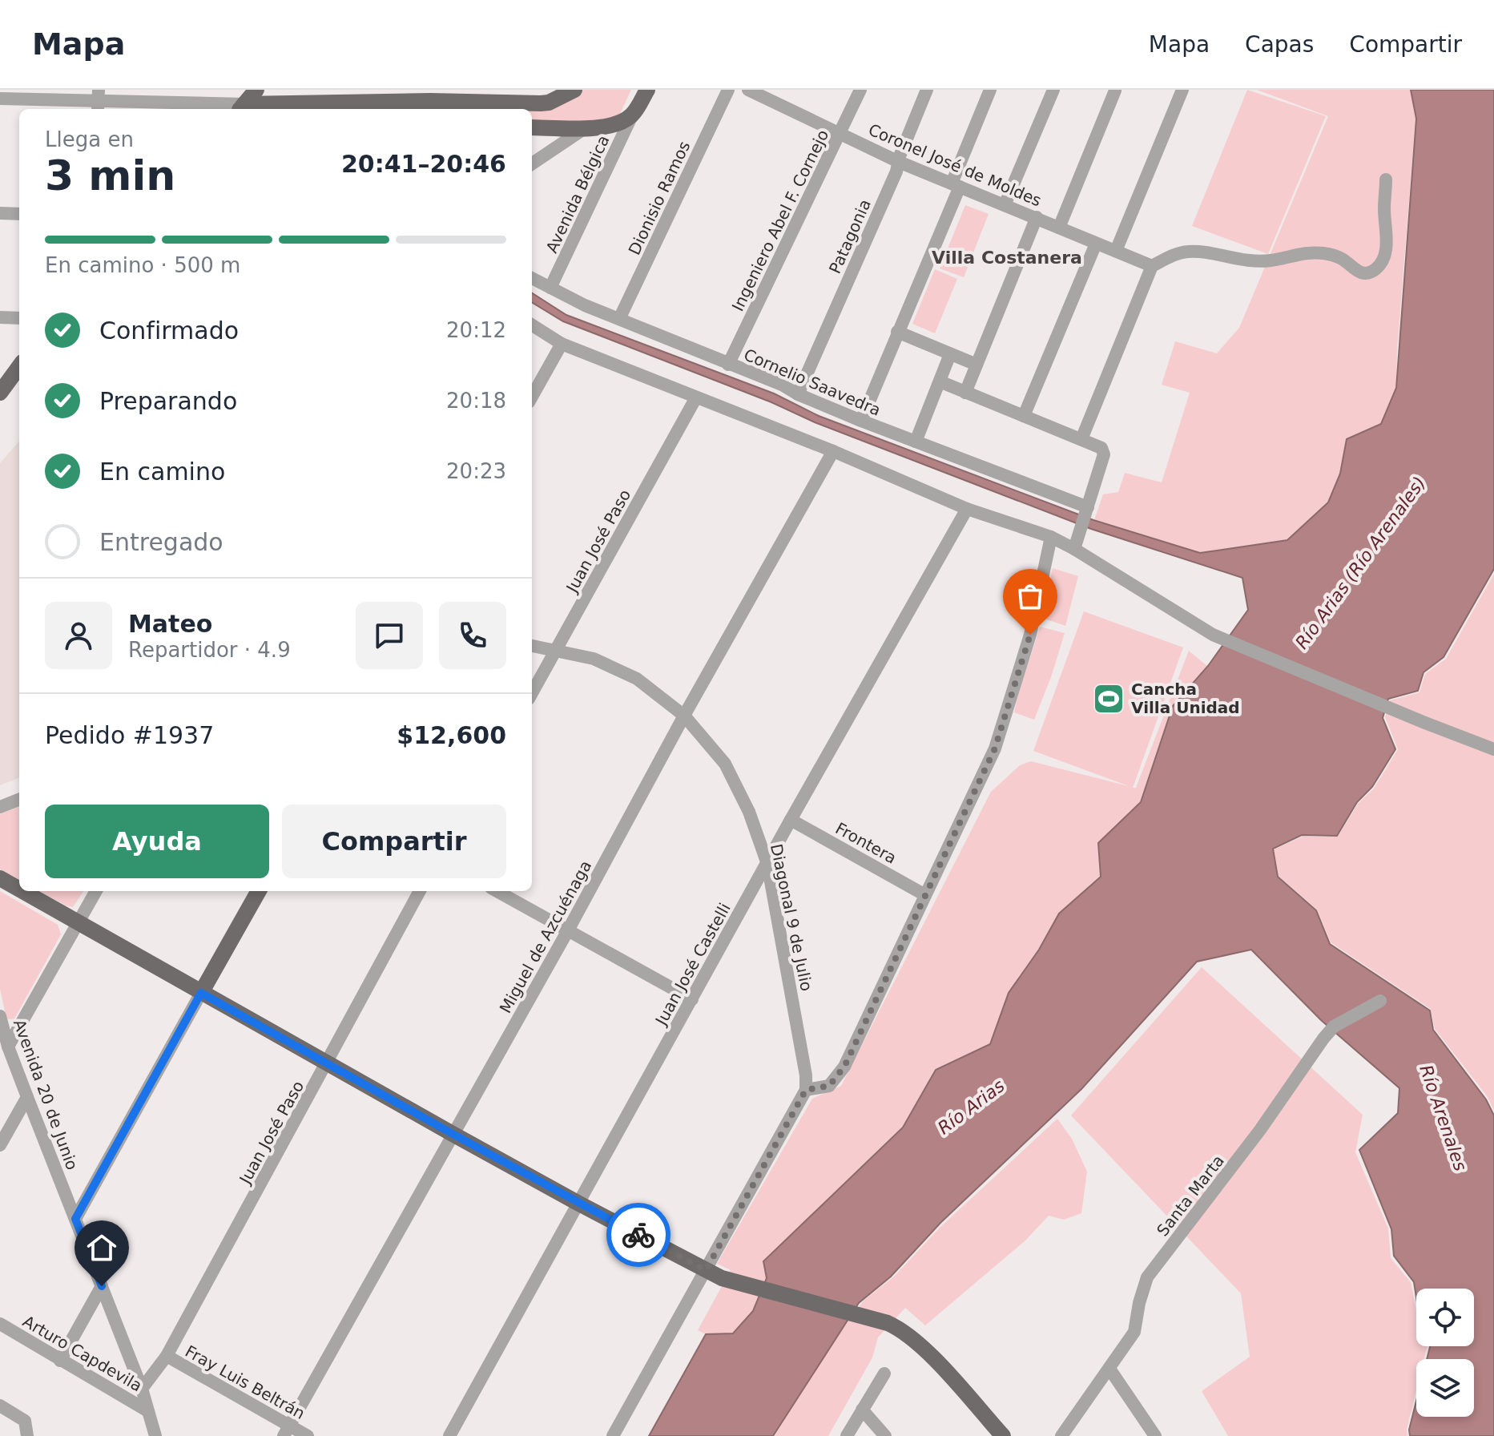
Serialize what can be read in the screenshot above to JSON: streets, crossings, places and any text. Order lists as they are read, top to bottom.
{
  "streets": {
    "street": [
      "Coronel José de Moldes",
      "Avenida Bélgica",
      "Dionisio Ramos",
      "Ingeniero Abel F. Cornejo",
      "Patagonia",
      "Cornelio Saavedra",
      "Juan José Paso",
      "Frontera",
      "Diagonal 9 de Julio",
      "Miguel de Azcuénaga",
      "Juan José Castelli",
      "Avenida 20 de Junio",
      "Santa Marta",
      "Arturo Capdevila",
      "Fray Luis Beltrán"
    ]
  },
  "crossings": [
    ["Coronel José de Moldes", "Ingeniero Abel F. Cornejo"],
    ["Coronel José de Moldes", "Patagonia"],
    ["Avenida Bélgica", "Cornelio Saavedra"],
    ["Dionisio Ramos", "Cornelio Saavedra"],
    ["Ingeniero Abel F. Cornejo", "Cornelio Saavedra"],
    ["Patagonia", "Cornelio Saavedra"],
    ["Juan José Paso", "Diagonal 9 de Julio"],
    ["Juan José Paso", "Avenida 20 de Junio"],
    ["Juan José Paso", "Fray Luis Beltrán"],
    ["Frontera", "Juan José Castelli"],
    ["Diagonal 9 de Julio", "Miguel de Azcuénaga"],
    ["Diagonal 9 de Julio", "Juan José Castelli"],
    ["Miguel de Azcuénaga", "Fray Luis Beltrán"],
    ["Avenida 20 de Junio", "Arturo Capdevila"]
  ],
  "districts": ["Villa Costanera"],
  "water": ["Río Arias (Río Arenales)", "Río Arias", "Río Arenales"],
  "places": {
    "sports": ["Cancha Villa Unidad"]
  },
  "page": {
    "header": "Mapa",
    "nav": ["Mapa", "Capas", "Compartir"],
    "heading": ["3 min", "Llega en", "20:41–20:46"],
    "panel": [
      "Mateo",
      "Repartidor · 4.9",
      "Pedido #1937",
      "$12,600"
    ],
    "bar": "En camino · 500 m",
    "list": [
      ["Confirmado", "20:12"],
      ["Preparando", "20:18"],
      ["En camino", "20:23"],
      "Entregado"
    ],
    "buttons": ["Ayuda", "Compartir"]
  }
}
